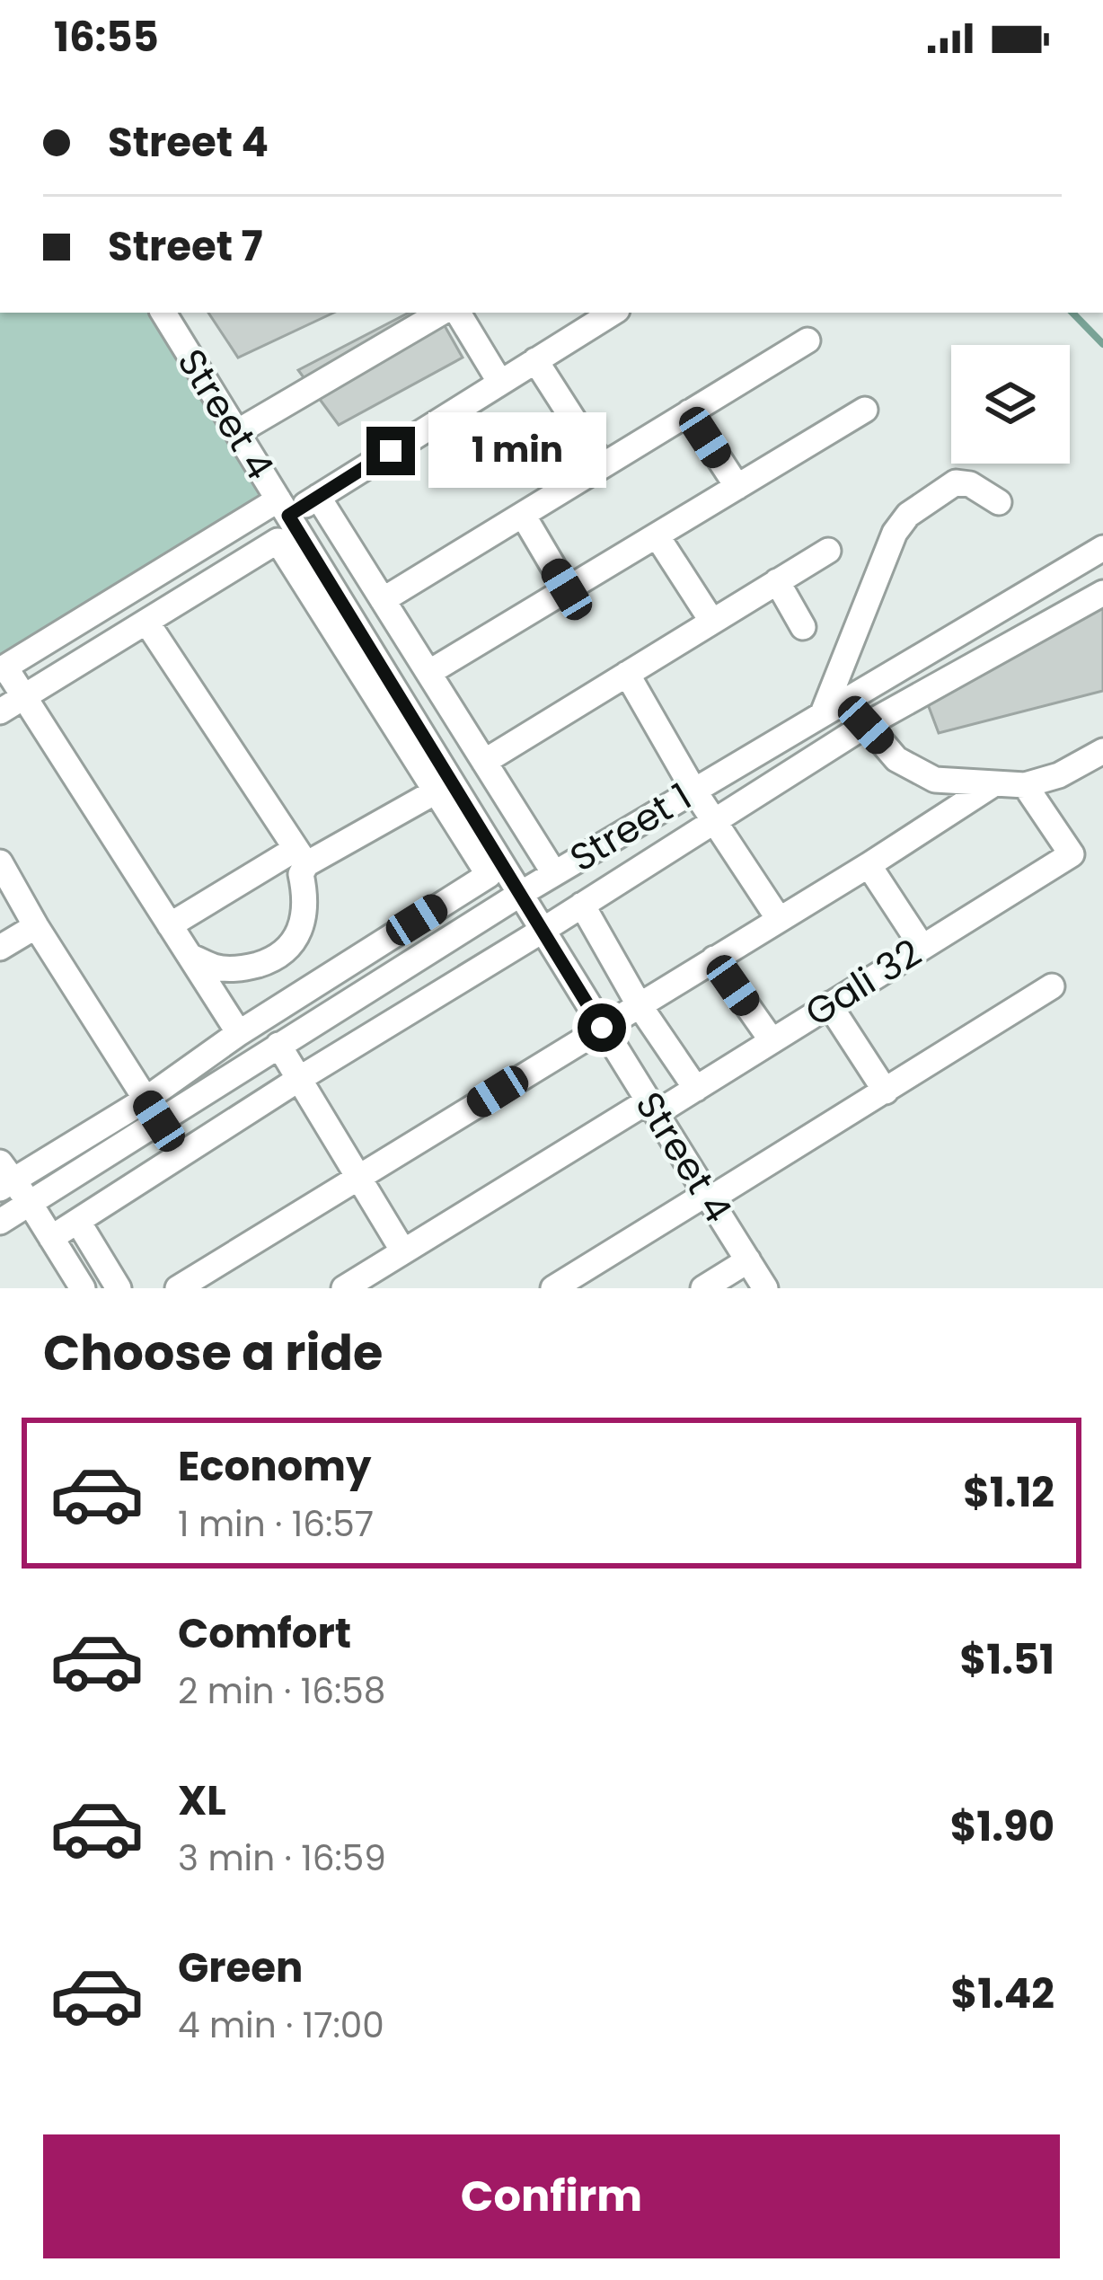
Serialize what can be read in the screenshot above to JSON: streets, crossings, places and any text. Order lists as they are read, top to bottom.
{
  "streets": {
    "street": ["Street 4", "Street 1", "Gali 32"]
  },
  "crossings": [
    ["Street 4", "Street 1"],
    ["Street 4", "Gali 32"]
  ],
  "page": {
    "status": "16:55",
    "banner": ["Street 4", "Street 7"],
    "bubble": "1 min",
    "heading": "Choose a ride",
    "list": [
      {
        "name": "Economy",
        "note": "1 min · 16:57",
        "value": "$1.12"
      },
      {
        "name": "Comfort",
        "note": "2 min · 16:58",
        "value": "$1.51"
      },
      {
        "name": "XL",
        "note": "3 min · 16:59",
        "value": "$1.90"
      },
      {
        "name": "Green",
        "note": "4 min · 17:00",
        "value": "$1.42"
      }
    ],
    "buttons": "Confirm"
  }
}
